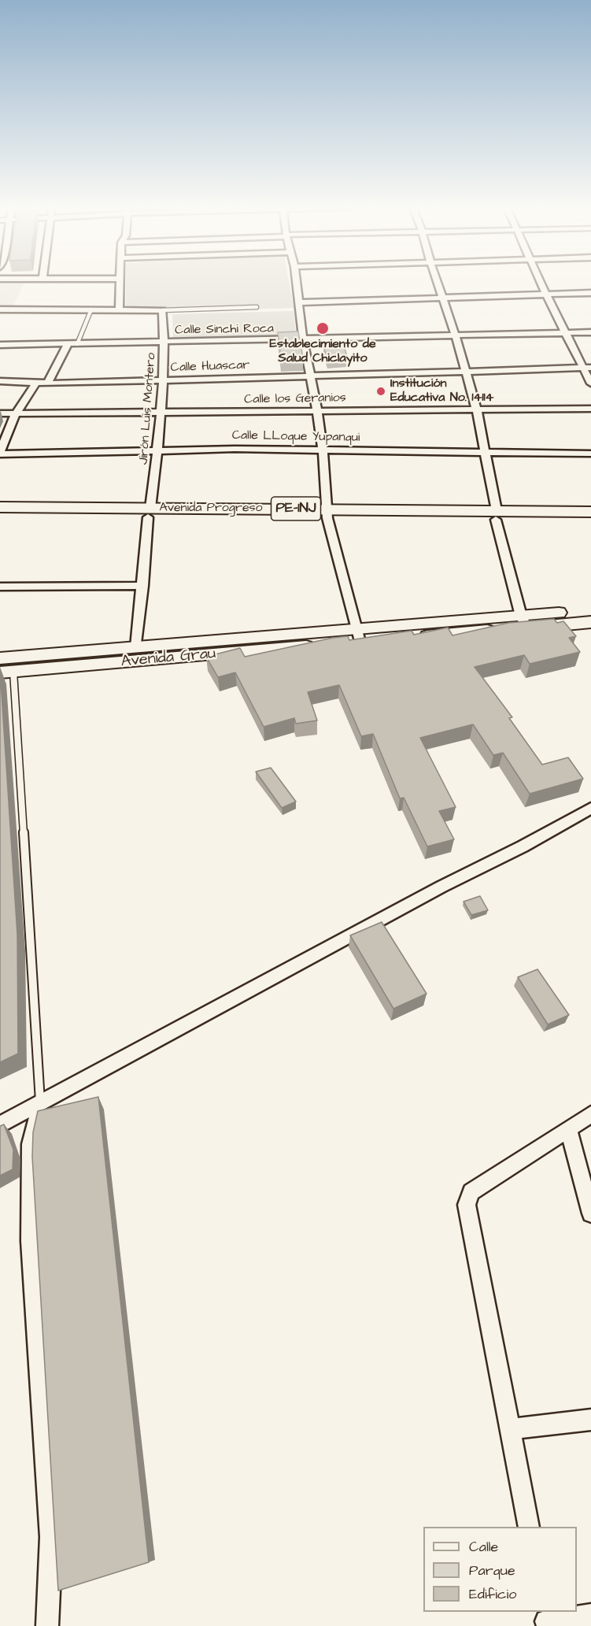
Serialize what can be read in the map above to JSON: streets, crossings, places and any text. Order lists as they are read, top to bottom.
{
  "streets": {
    "main road": ["Avenida Progreso", "PE-1NJ"],
    "street": [
      "Calle Sinchi Roca",
      "Calle Huascar",
      "Calle los Geranios",
      "Jirón Luis Montero",
      "Calle LLoque Yupanqui",
      "Avenida Grau"
    ]
  },
  "crossings": [
    ["Calle Sinchi Roca", "Jirón Luis Montero"],
    ["Calle Huascar", "Jirón Luis Montero"],
    ["Calle los Geranios", "Jirón Luis Montero"],
    ["Jirón Luis Montero", "Calle LLoque Yupanqui"],
    ["Jirón Luis Montero", "Avenida Progreso"],
    ["Jirón Luis Montero", "Avenida Grau"]
  ],
  "places": ["Establecimiento de Salud Chiclayito", "Institución Educativa No. 14114"],
  "legend": ["Calle", "Parque", "Edificio"]
}
